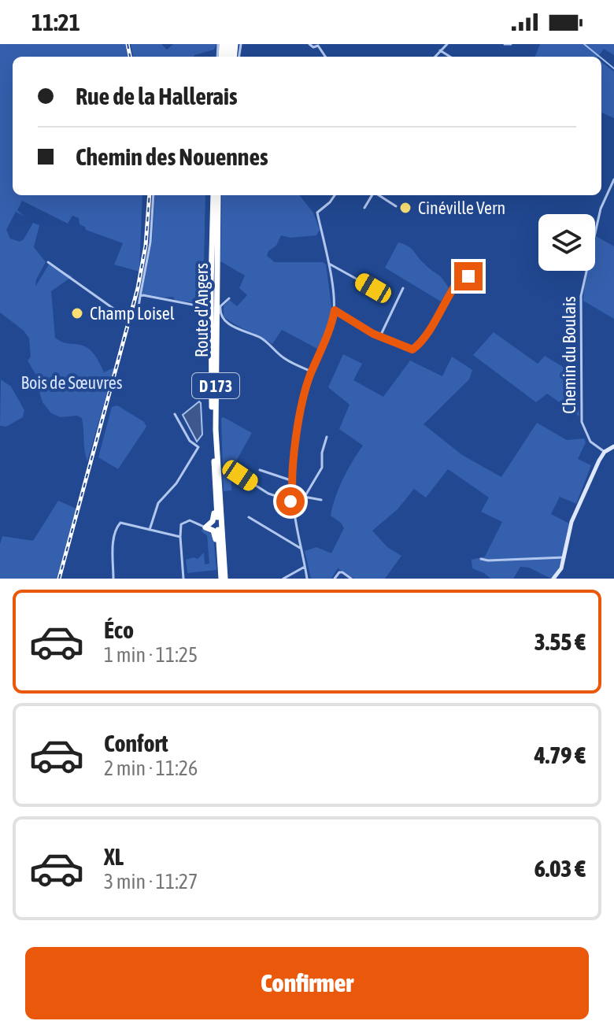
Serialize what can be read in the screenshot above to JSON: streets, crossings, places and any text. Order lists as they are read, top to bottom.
{
  "streets": {
    "highway": ["Route d'Angers", "D 173"],
    "street": ["Chemin du Boulais"]
  },
  "parks": ["Bois de Sœuvres"],
  "places": ["Cinéville Vern", "Champ Loisel"],
  "page": {
    "status": "11:21",
    "banner": ["Rue de la Hallerais", "Chemin des Nouennes"],
    "list": [
      {
        "name": "Éco",
        "note": "1 min · 11:25",
        "value": "3.55 €"
      },
      {
        "name": "Confort",
        "note": "2 min · 11:26",
        "value": "4.79 €"
      },
      {
        "name": "XL",
        "note": "3 min · 11:27",
        "value": "6.03 €"
      }
    ],
    "buttons": "Confirmer"
  }
}
